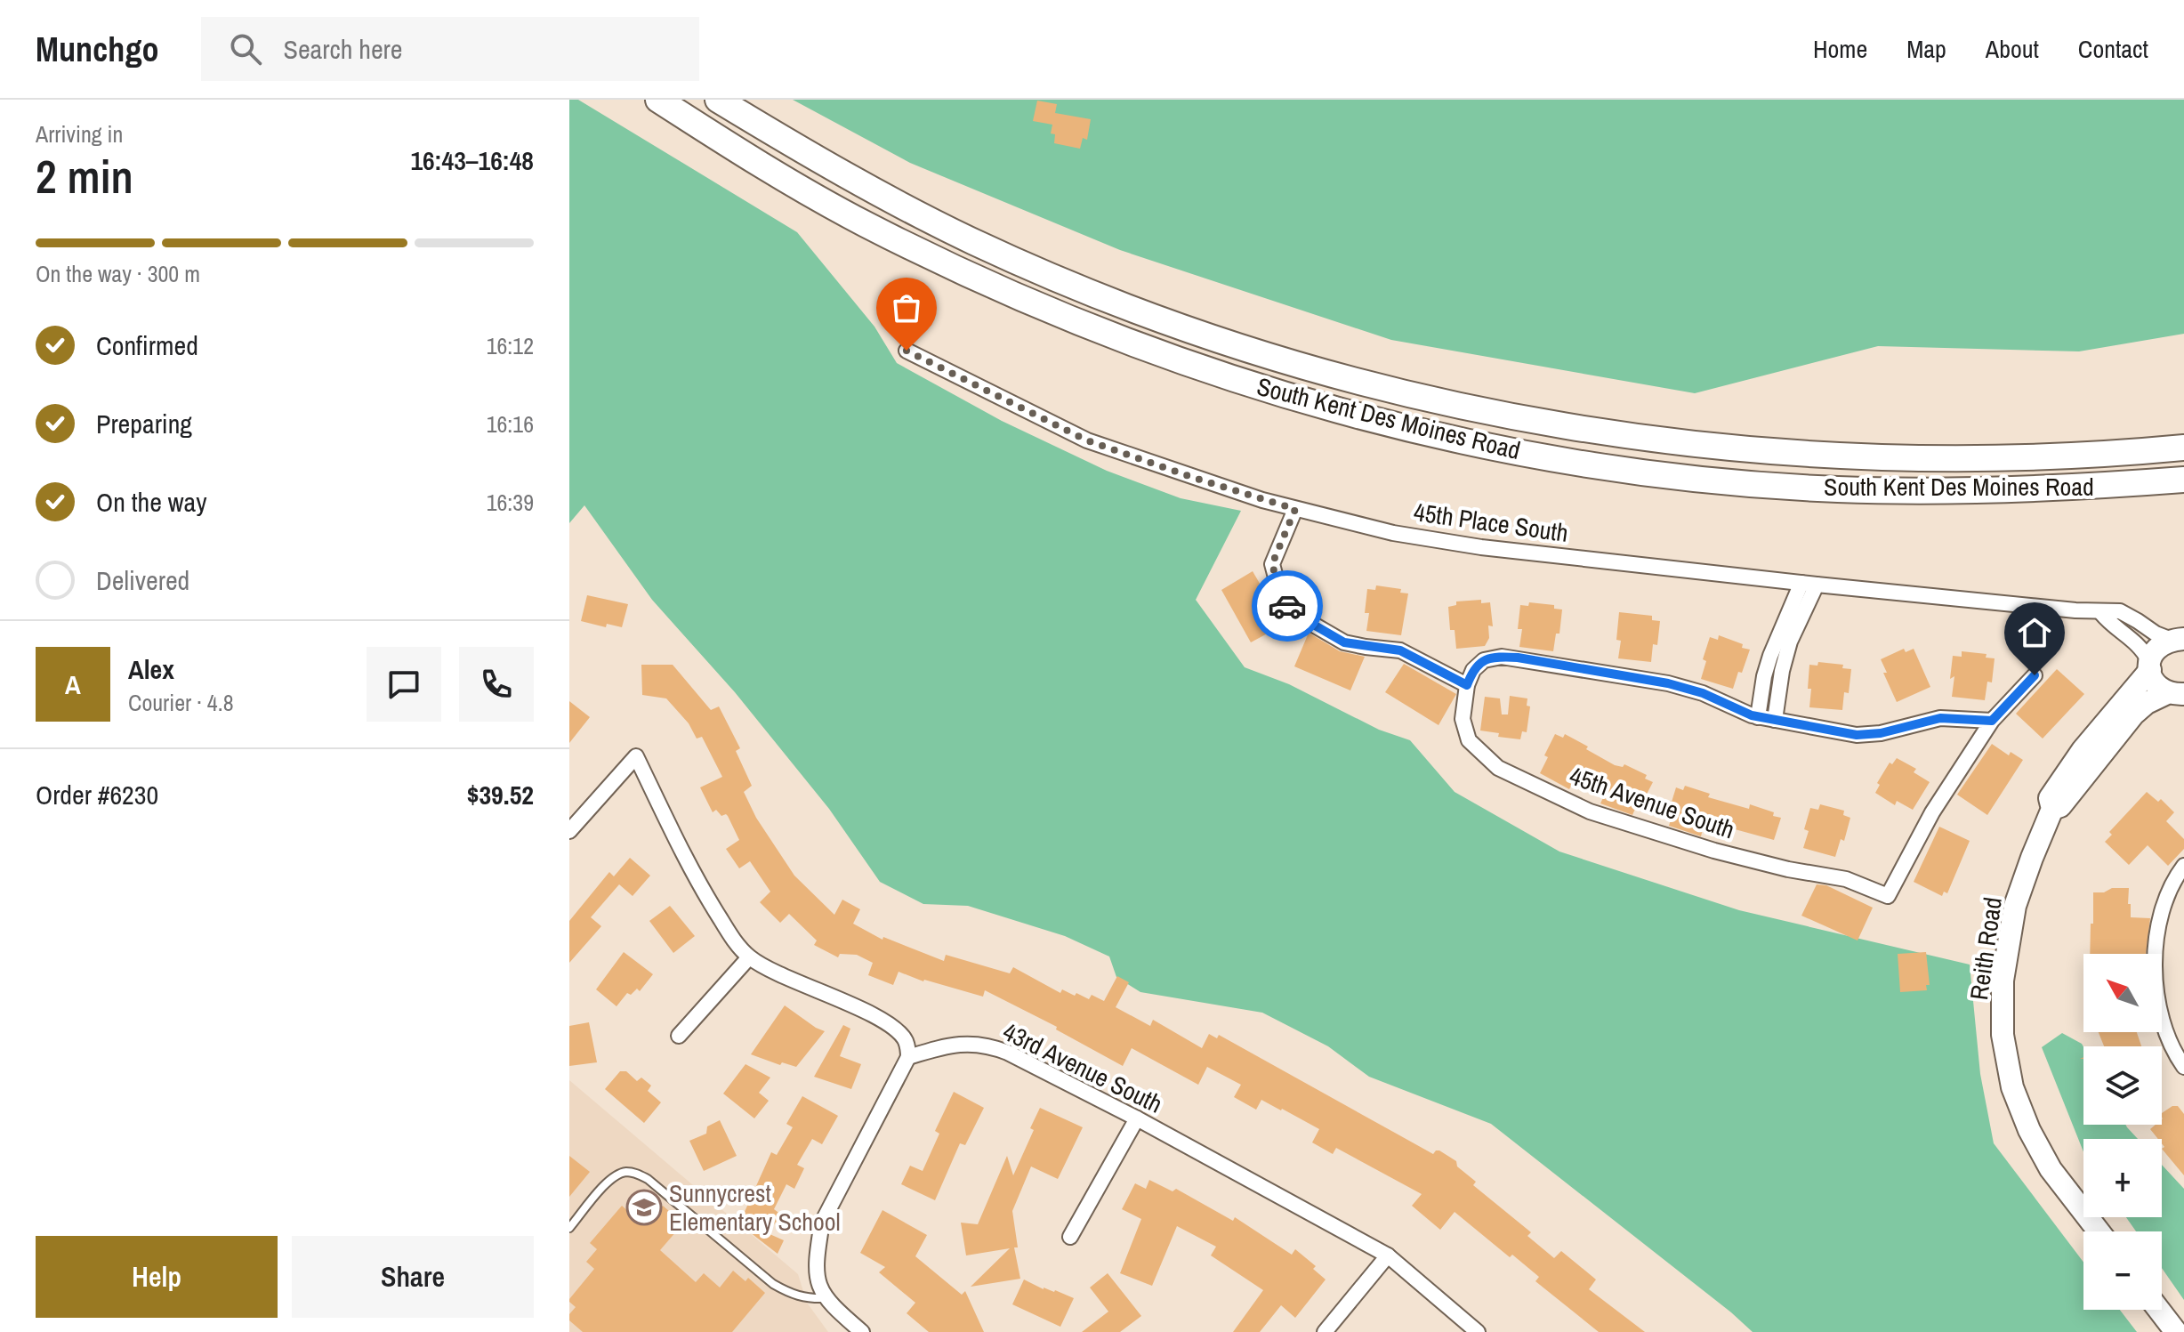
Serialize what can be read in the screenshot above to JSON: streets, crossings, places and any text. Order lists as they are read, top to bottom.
{
  "streets": {
    "highway": ["South Kent Des Moines Road"],
    "main road": ["Reith Road"],
    "street": ["45th Place South", "45th Avenue South", "43rd Avenue South"]
  },
  "crossings": [
    ["45th Place South", "Reith Road"]
  ],
  "places": {
    "school or university": ["Sunnycrest Elementary School"]
  },
  "north": "top left",
  "page": {
    "header": "Munchgo",
    "search": "Search here",
    "nav": [
      "Home",
      "Map",
      "About",
      "Contact"
    ],
    "heading": ["2 min", "Arriving in", "16:43–16:48"],
    "panel": [
      "Alex",
      "Courier · 4.8",
      "Order #6230",
      "$39.52"
    ],
    "bar": "On the way · 300 m",
    "list": [
      ["Confirmed", "16:12"],
      ["Preparing", "16:16"],
      ["On the way", "16:39"],
      "Delivered"
    ],
    "round": "A",
    "map_buttons": ["+", "−"],
    "buttons": ["Help", "Share"]
  }
}
